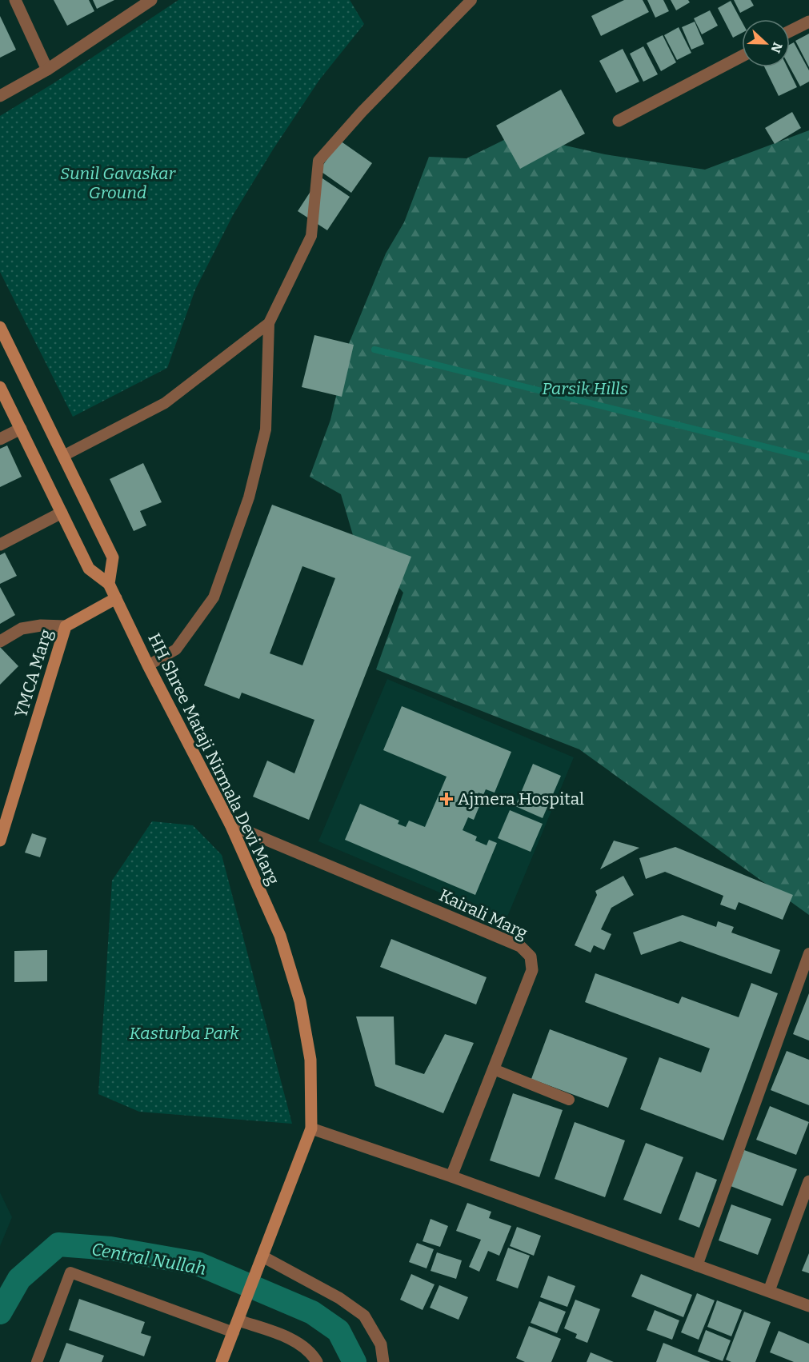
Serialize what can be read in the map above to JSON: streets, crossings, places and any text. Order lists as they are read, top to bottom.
{
  "streets": {
    "main road": ["YMCA Marg", "HH Shree Mataji Nirmala Devi Marg"],
    "street": ["Kairali Marg"]
  },
  "crossings": [
    ["YMCA Marg", "HH Shree Mataji Nirmala Devi Marg"],
    ["HH Shree Mataji Nirmala Devi Marg", "Kairali Marg"]
  ],
  "water": ["Central Nullah"],
  "parks": ["Sunil Gavaskar Ground", "Parsik Hills", "Kasturba Park"],
  "places": {
    "health": ["Ajmera Hospital"]
  },
  "north": "right"
}
